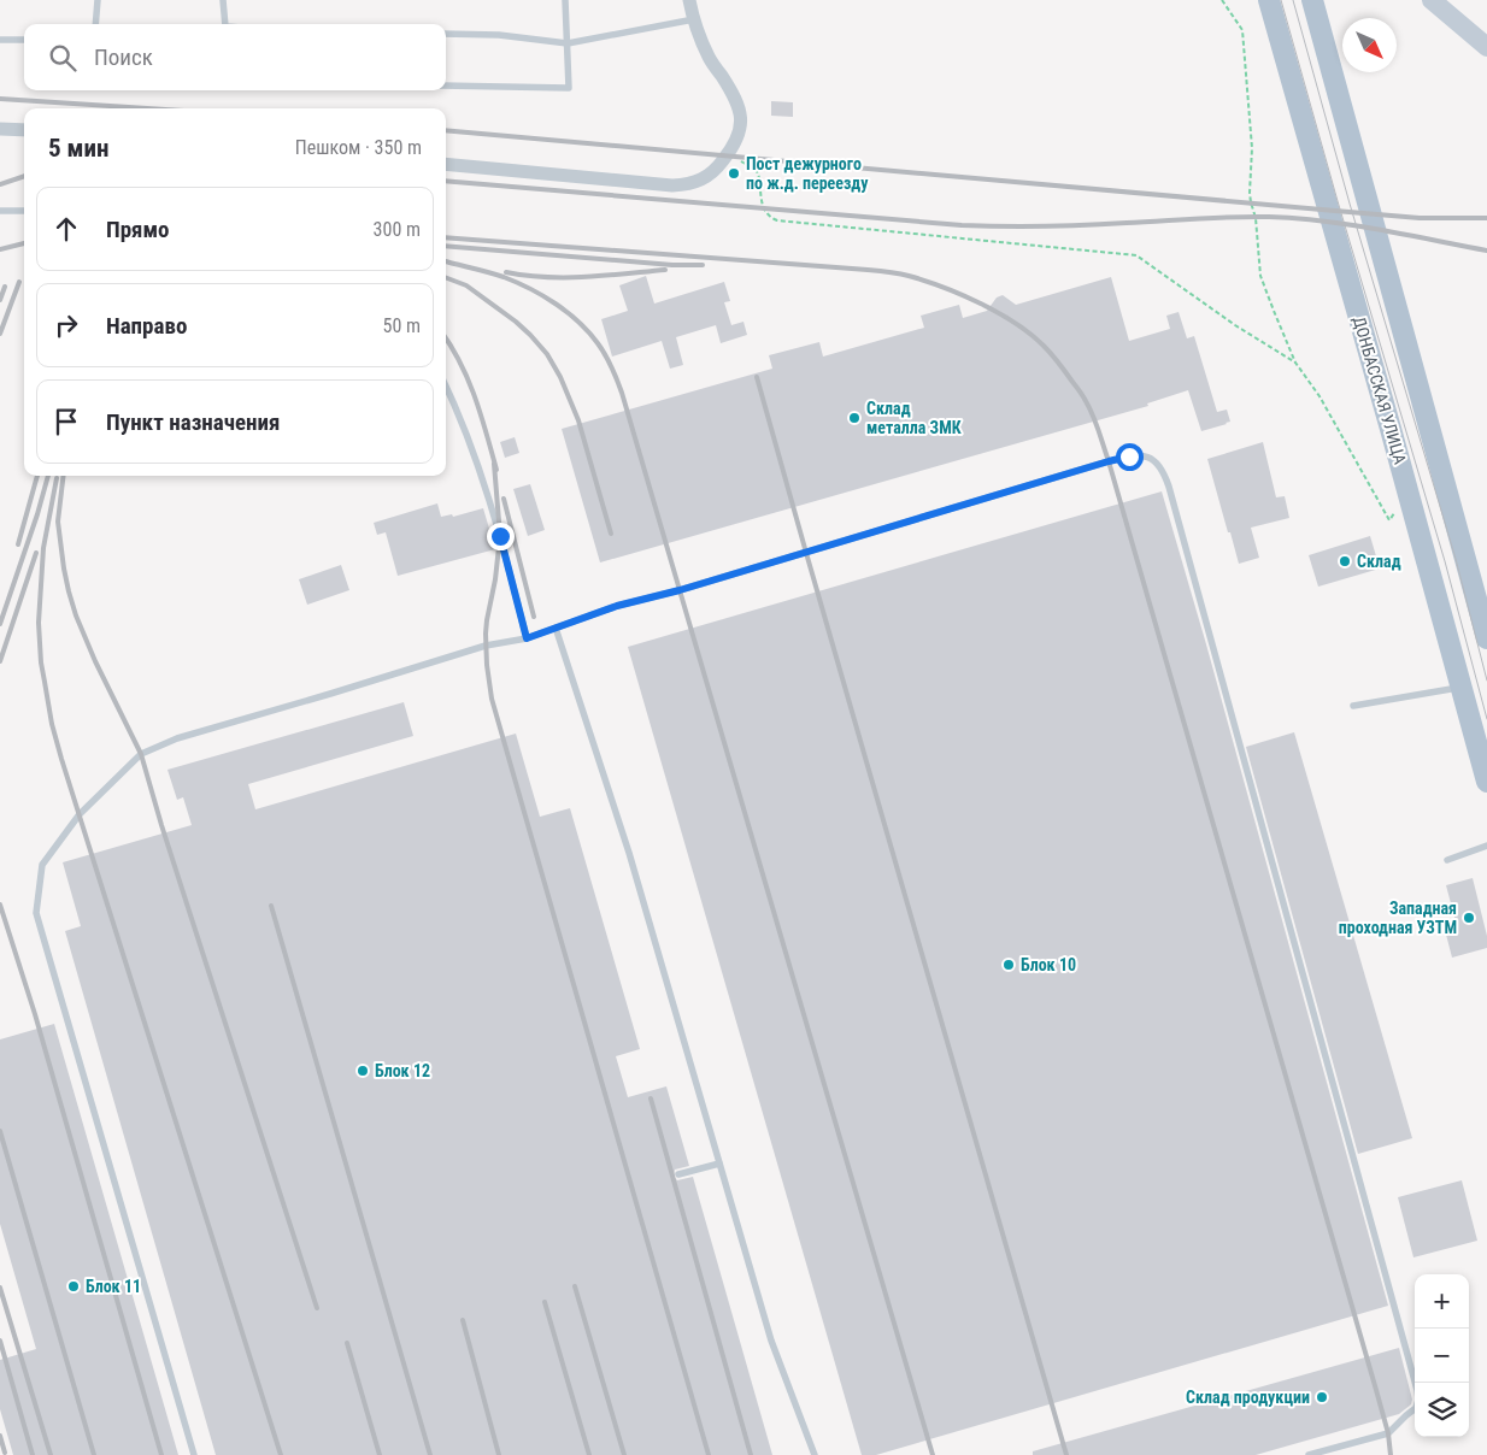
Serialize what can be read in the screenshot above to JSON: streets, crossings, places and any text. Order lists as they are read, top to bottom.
{
  "streets": {
    "main road": ["ДОНБАССКАЯ УЛИЦА"]
  },
  "places": [
    "Пост дежурного по ж.д. переезду",
    "Склад металла ЗМК",
    "Склад",
    "Западная проходная УЗТМ",
    "Блок 10",
    "Блок 12",
    "Блок 11",
    "Склад продукции"
  ],
  "north": "bottom right",
  "page": {
    "search": "Поиск",
    "heading": ["5 мин", "Пешком · 350 m"],
    "list": [
      ["Прямо", "300 m"],
      ["Направо", "50 m"],
      "Пункт назначения"
    ],
    "map_buttons": ["+", "−"]
  }
}
